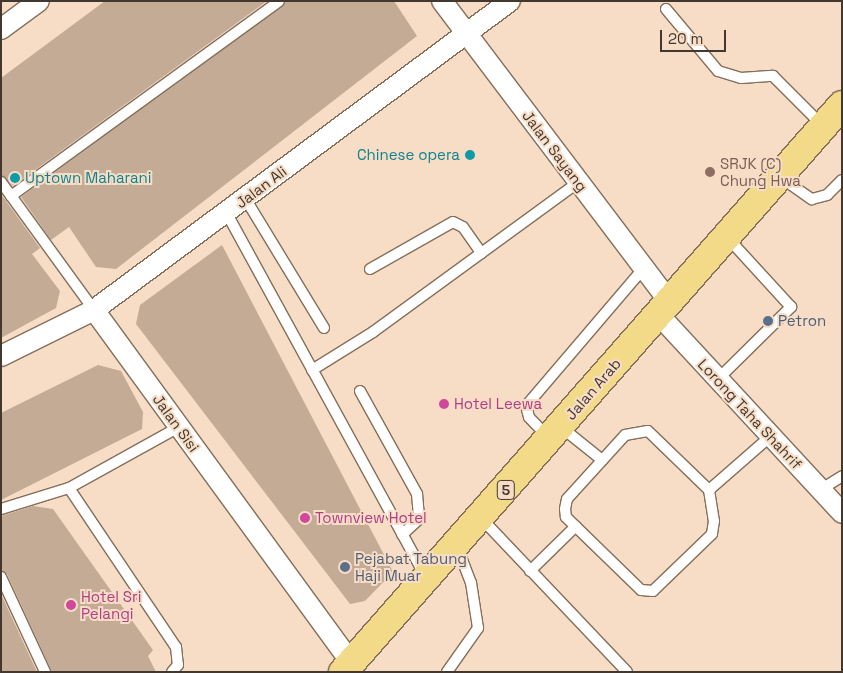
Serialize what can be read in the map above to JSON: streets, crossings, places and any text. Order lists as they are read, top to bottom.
{
  "streets": {
    "main road": ["Jalan Arab", "5"],
    "street": [
      "Jalan Sayang",
      "Jalan Ali",
      "Lorong Taha Shahrif",
      "Jalan Sisi"
    ]
  },
  "crossings": [
    ["Jalan Sayang", "Jalan Ali"],
    ["Jalan Sayang", "Jalan Arab"],
    ["Jalan Sayang", "Lorong Taha Shahrif"],
    ["Jalan Ali", "Jalan Sisi"],
    ["Jalan Arab", "Lorong Taha Shahrif"],
    ["Jalan Arab", "Jalan Sisi"]
  ],
  "places": [
    "Chinese opera",
    "SRJK (C) Chung Hwa",
    "Uptown Maharani",
    "Petron",
    "Hotel Leewa",
    "Townview Hotel",
    "Pejabat Tabung Haji Muar",
    "Hotel Sri Pelangi"
  ],
  "scale_bar": "20 m"
}
